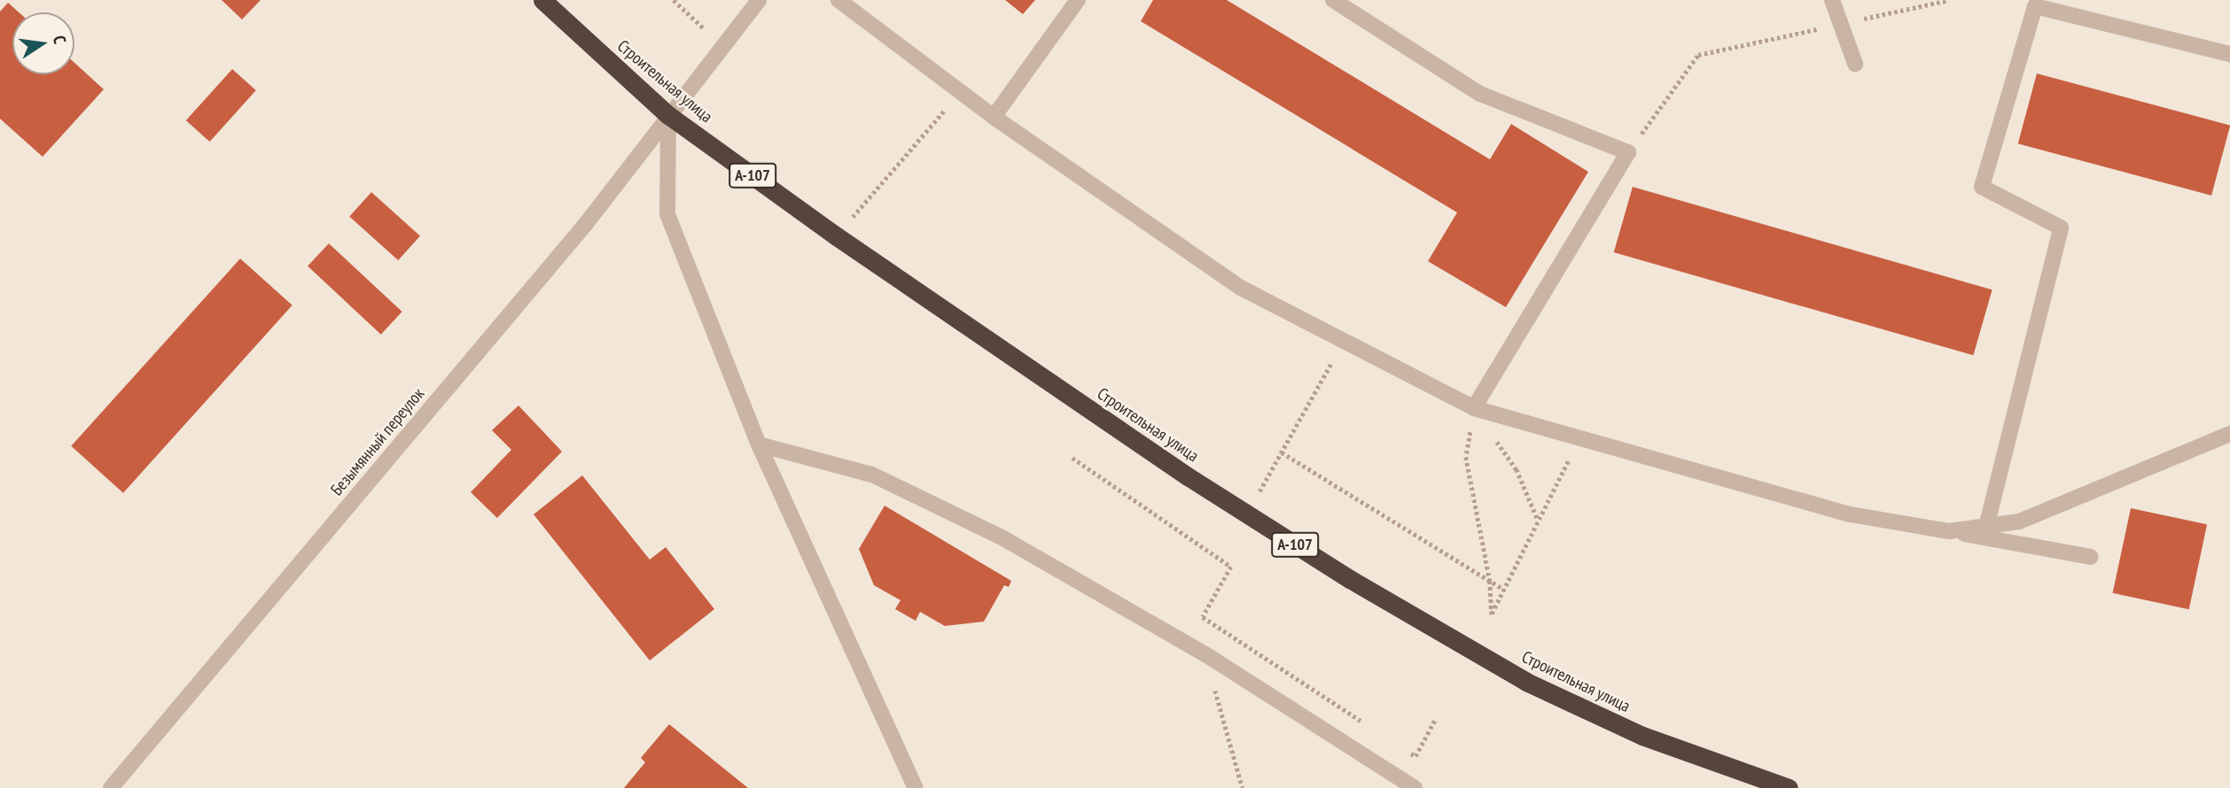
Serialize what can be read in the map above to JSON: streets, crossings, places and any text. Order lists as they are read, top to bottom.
{
  "streets": {
    "highway": ["Строительная улица", "А-107"],
    "street": ["Безымянный переулок"]
  },
  "crossings": [
    ["Строительная улица", "Безымянный переулок"]
  ],
  "north": "right"
}
